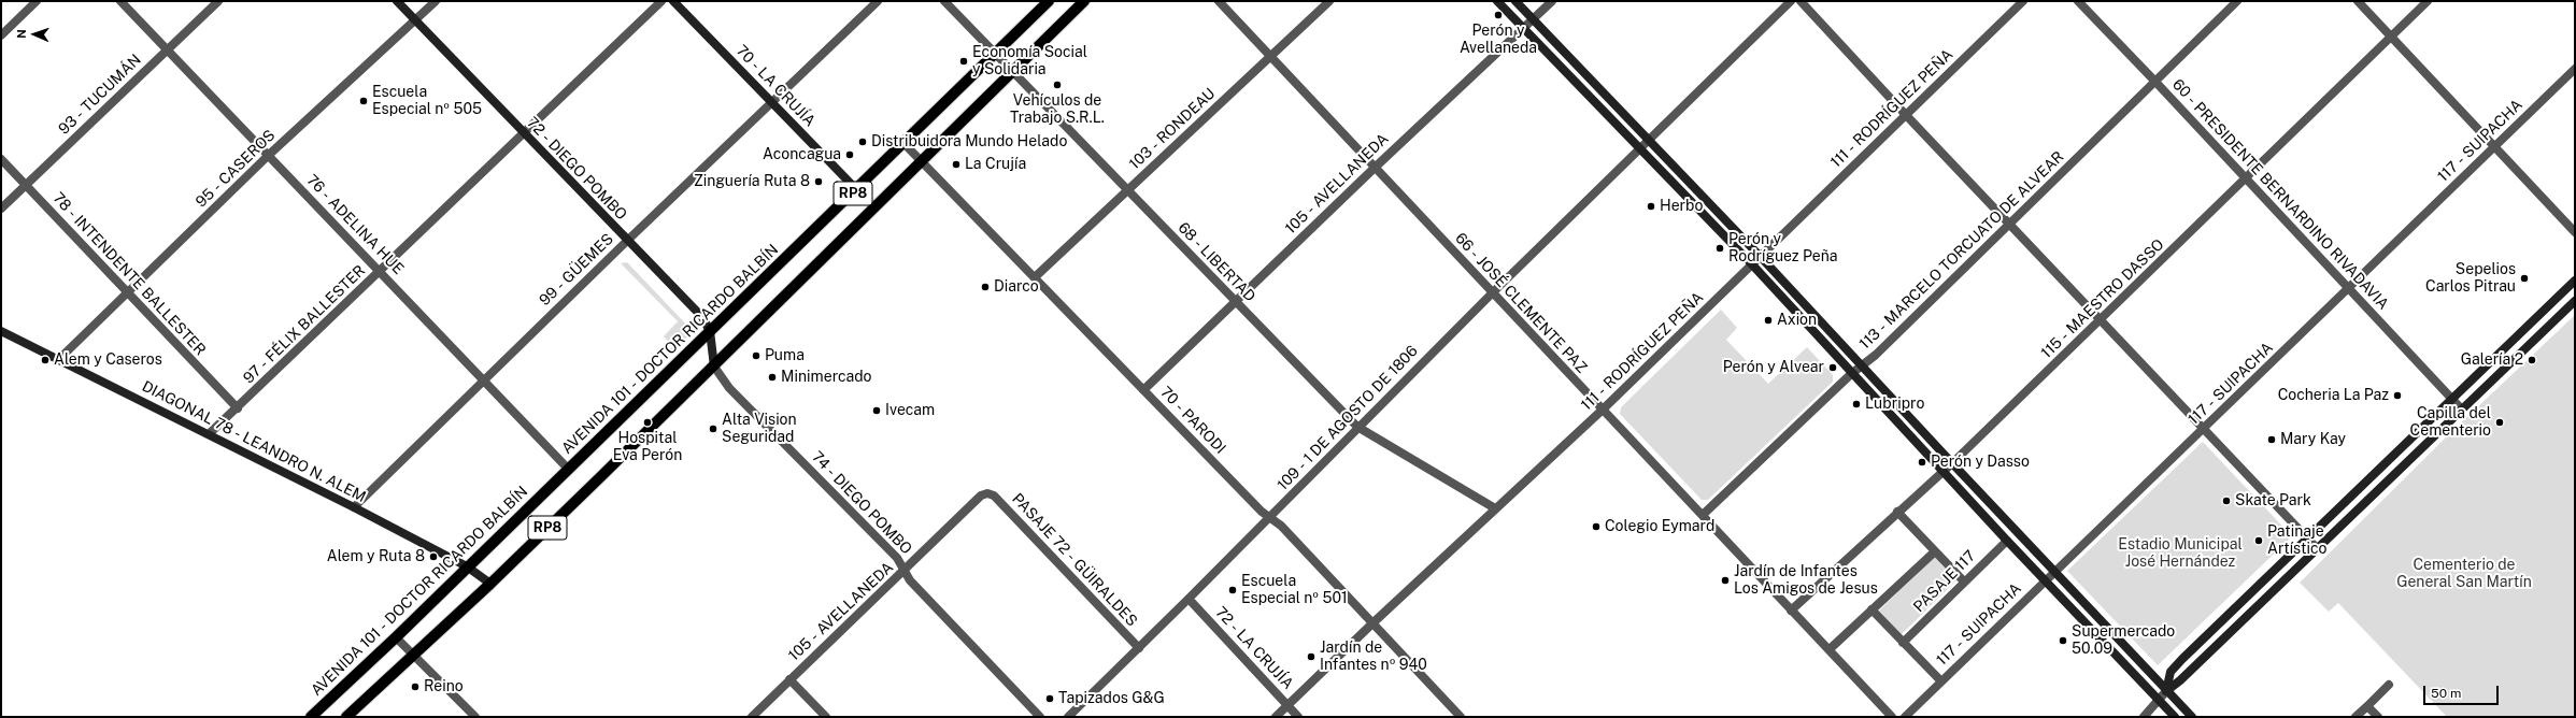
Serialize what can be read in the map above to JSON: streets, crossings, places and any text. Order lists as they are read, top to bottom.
{
  "streets": {
    "main road": [
      "70 - LA CRUJÍA",
      "72 - DIEGO POMBO",
      "RP8",
      "AVENIDA 101 - DOCTOR RICARDO BALBÍN",
      "DIAGONAL 78 - LEANDRO N. ALEM"
    ],
    "street": [
      "93 - TUCUMÁN",
      "111 - RODRÍGUEZ PEÑA",
      "103 - RONDEAU",
      "117 - SUIPACHA",
      "95 - CASEROS",
      "105 - AVELLANEDA",
      "60 - PRESIDENTE BERNARDINO RIVADAVIA",
      "76 - ADELINA HUE",
      "113 - MARCELO TORCUATO DE ALVEAR",
      "68 - LIBERTAD",
      "99 - GÜEMES",
      "78 - INTENDENTE BALLESTER",
      "115 - MAESTRO DASSO",
      "66 - JOSÉ CLEMENTE PAZ",
      "97 - FÉLIX BALLESTER",
      "109 - 1 DE AGOSTO DE 1806",
      "70 - PARODI",
      "74 - DIEGO POMBO",
      "PASAJE 72 - GÜIRALDES",
      "PASAJE 117",
      "72 - LA CRUJÍA"
    ]
  },
  "crossings": [
    ["70 - LA CRUJÍA", "99 - GÜEMES"],
    ["70 - LA CRUJÍA", "AVENIDA 101 - DOCTOR RICARDO BALBÍN"],
    ["93 - TUCUMÁN", "76 - ADELINA HUE"],
    ["93 - TUCUMÁN", "78 - INTENDENTE BALLESTER"],
    ["111 - RODRÍGUEZ PEÑA", "68 - LIBERTAD"],
    ["111 - RODRÍGUEZ PEÑA", "66 - JOSÉ CLEMENTE PAZ"],
    ["111 - RODRÍGUEZ PEÑA", "70 - PARODI"],
    ["111 - RODRÍGUEZ PEÑA", "72 - LA CRUJÍA"],
    ["103 - RONDEAU", "68 - LIBERTAD"],
    ["103 - RONDEAU", "66 - JOSÉ CLEMENTE PAZ"],
    ["103 - RONDEAU", "70 - PARODI"],
    ["117 - SUIPACHA", "60 - PRESIDENTE BERNARDINO RIVADAVIA"],
    ["95 - CASEROS", "72 - DIEGO POMBO"],
    ["95 - CASEROS", "76 - ADELINA HUE"],
    ["95 - CASEROS", "78 - INTENDENTE BALLESTER"],
    ["95 - CASEROS", "DIAGONAL 78 - LEANDRO N. ALEM"],
    ["72 - DIEGO POMBO", "RP8"],
    ["72 - DIEGO POMBO", "99 - GÜEMES"],
    ["72 - DIEGO POMBO", "97 - FÉLIX BALLESTER"],
    ["72 - DIEGO POMBO", "AVENIDA 101 - DOCTOR RICARDO BALBÍN"],
    ["72 - DIEGO POMBO", "74 - DIEGO POMBO"],
    ["105 - AVELLANEDA", "68 - LIBERTAD"],
    ["105 - AVELLANEDA", "66 - JOSÉ CLEMENTE PAZ"],
    ["105 - AVELLANEDA", "70 - PARODI"],
    ["105 - AVELLANEDA", "74 - DIEGO POMBO"],
    ["105 - AVELLANEDA", "PASAJE 72 - GÜIRALDES"],
    ["RP8", "68 - LIBERTAD"],
    ["RP8", "70 - PARODI"],
    ["RP8", "DIAGONAL 78 - LEANDRO N. ALEM"],
    ["RP8", "74 - DIEGO POMBO"],
    ["60 - PRESIDENTE BERNARDINO RIVADAVIA", "113 - MARCELO TORCUATO DE ALVEAR"],
    ["60 - PRESIDENTE BERNARDINO RIVADAVIA", "115 - MAESTRO DASSO"],
    ["76 - ADELINA HUE", "99 - GÜEMES"],
    ["76 - ADELINA HUE", "97 - FÉLIX BALLESTER"],
    ["76 - ADELINA HUE", "AVENIDA 101 - DOCTOR RICARDO BALBÍN"],
    ["113 - MARCELO TORCUATO DE ALVEAR", "66 - JOSÉ CLEMENTE PAZ"],
    ["68 - LIBERTAD", "AVENIDA 101 - DOCTOR RICARDO BALBÍN"],
    ["68 - LIBERTAD", "109 - 1 DE AGOSTO DE 1806"],
    ["99 - GÜEMES", "DIAGONAL 78 - LEANDRO N. ALEM"],
    ["78 - INTENDENTE BALLESTER", "97 - FÉLIX BALLESTER"],
    ["115 - MAESTRO DASSO", "66 - JOSÉ CLEMENTE PAZ"],
    ["66 - JOSÉ CLEMENTE PAZ", "109 - 1 DE AGOSTO DE 1806"],
    ["97 - FÉLIX BALLESTER", "DIAGONAL 78 - LEANDRO N. ALEM"],
    ["AVENIDA 101 - DOCTOR RICARDO BALBÍN", "70 - PARODI"],
    ["AVENIDA 101 - DOCTOR RICARDO BALBÍN", "DIAGONAL 78 - LEANDRO N. ALEM"],
    ["109 - 1 DE AGOSTO DE 1806", "70 - PARODI"],
    ["109 - 1 DE AGOSTO DE 1806", "PASAJE 72 - GÜIRALDES"],
    ["109 - 1 DE AGOSTO DE 1806", "72 - LA CRUJÍA"]
  ],
  "parks": ["Estadio Municipal José Hernández", "Cementerio de General San Martín"],
  "places": [
    "Perón y Avellaneda",
    "Economía Social y Solidaria",
    "Vehículos de Trabajo S.R.L.",
    "Escuela Especial nº 505",
    "Distribuidora Mundo Helado",
    "Aconcagua",
    "La Crujía",
    "Zinguería Ruta 8",
    "Herbo",
    "Perón y Rodríguez Peña",
    "Sepelios Carlos Pitrau",
    "Diarco",
    "Axion",
    "Puma",
    "Alem y Caseros",
    "Galería 2",
    "Perón y Alvear",
    "Minimercado",
    "Cocheria La Paz",
    "Lubripro",
    "Ivecam",
    "Hospital Eva Perón",
    "Capilla del Cementerio",
    "Alta Vision Seguridad",
    "Mary Kay",
    "Perón y Dasso",
    "Skate Park",
    "Colegio Eymard",
    "Patinaje Artístico",
    "Alem y Ruta 8",
    "Jardín de Infantes Los Amigos de Jesus",
    "Escuela Especial nº 501",
    "Supermercado 50.09",
    "Jardín de Infantes nº 940",
    "Reino",
    "Tapizados G&G"
  ],
  "scale_bar": "50 m",
  "north": "left"
}
